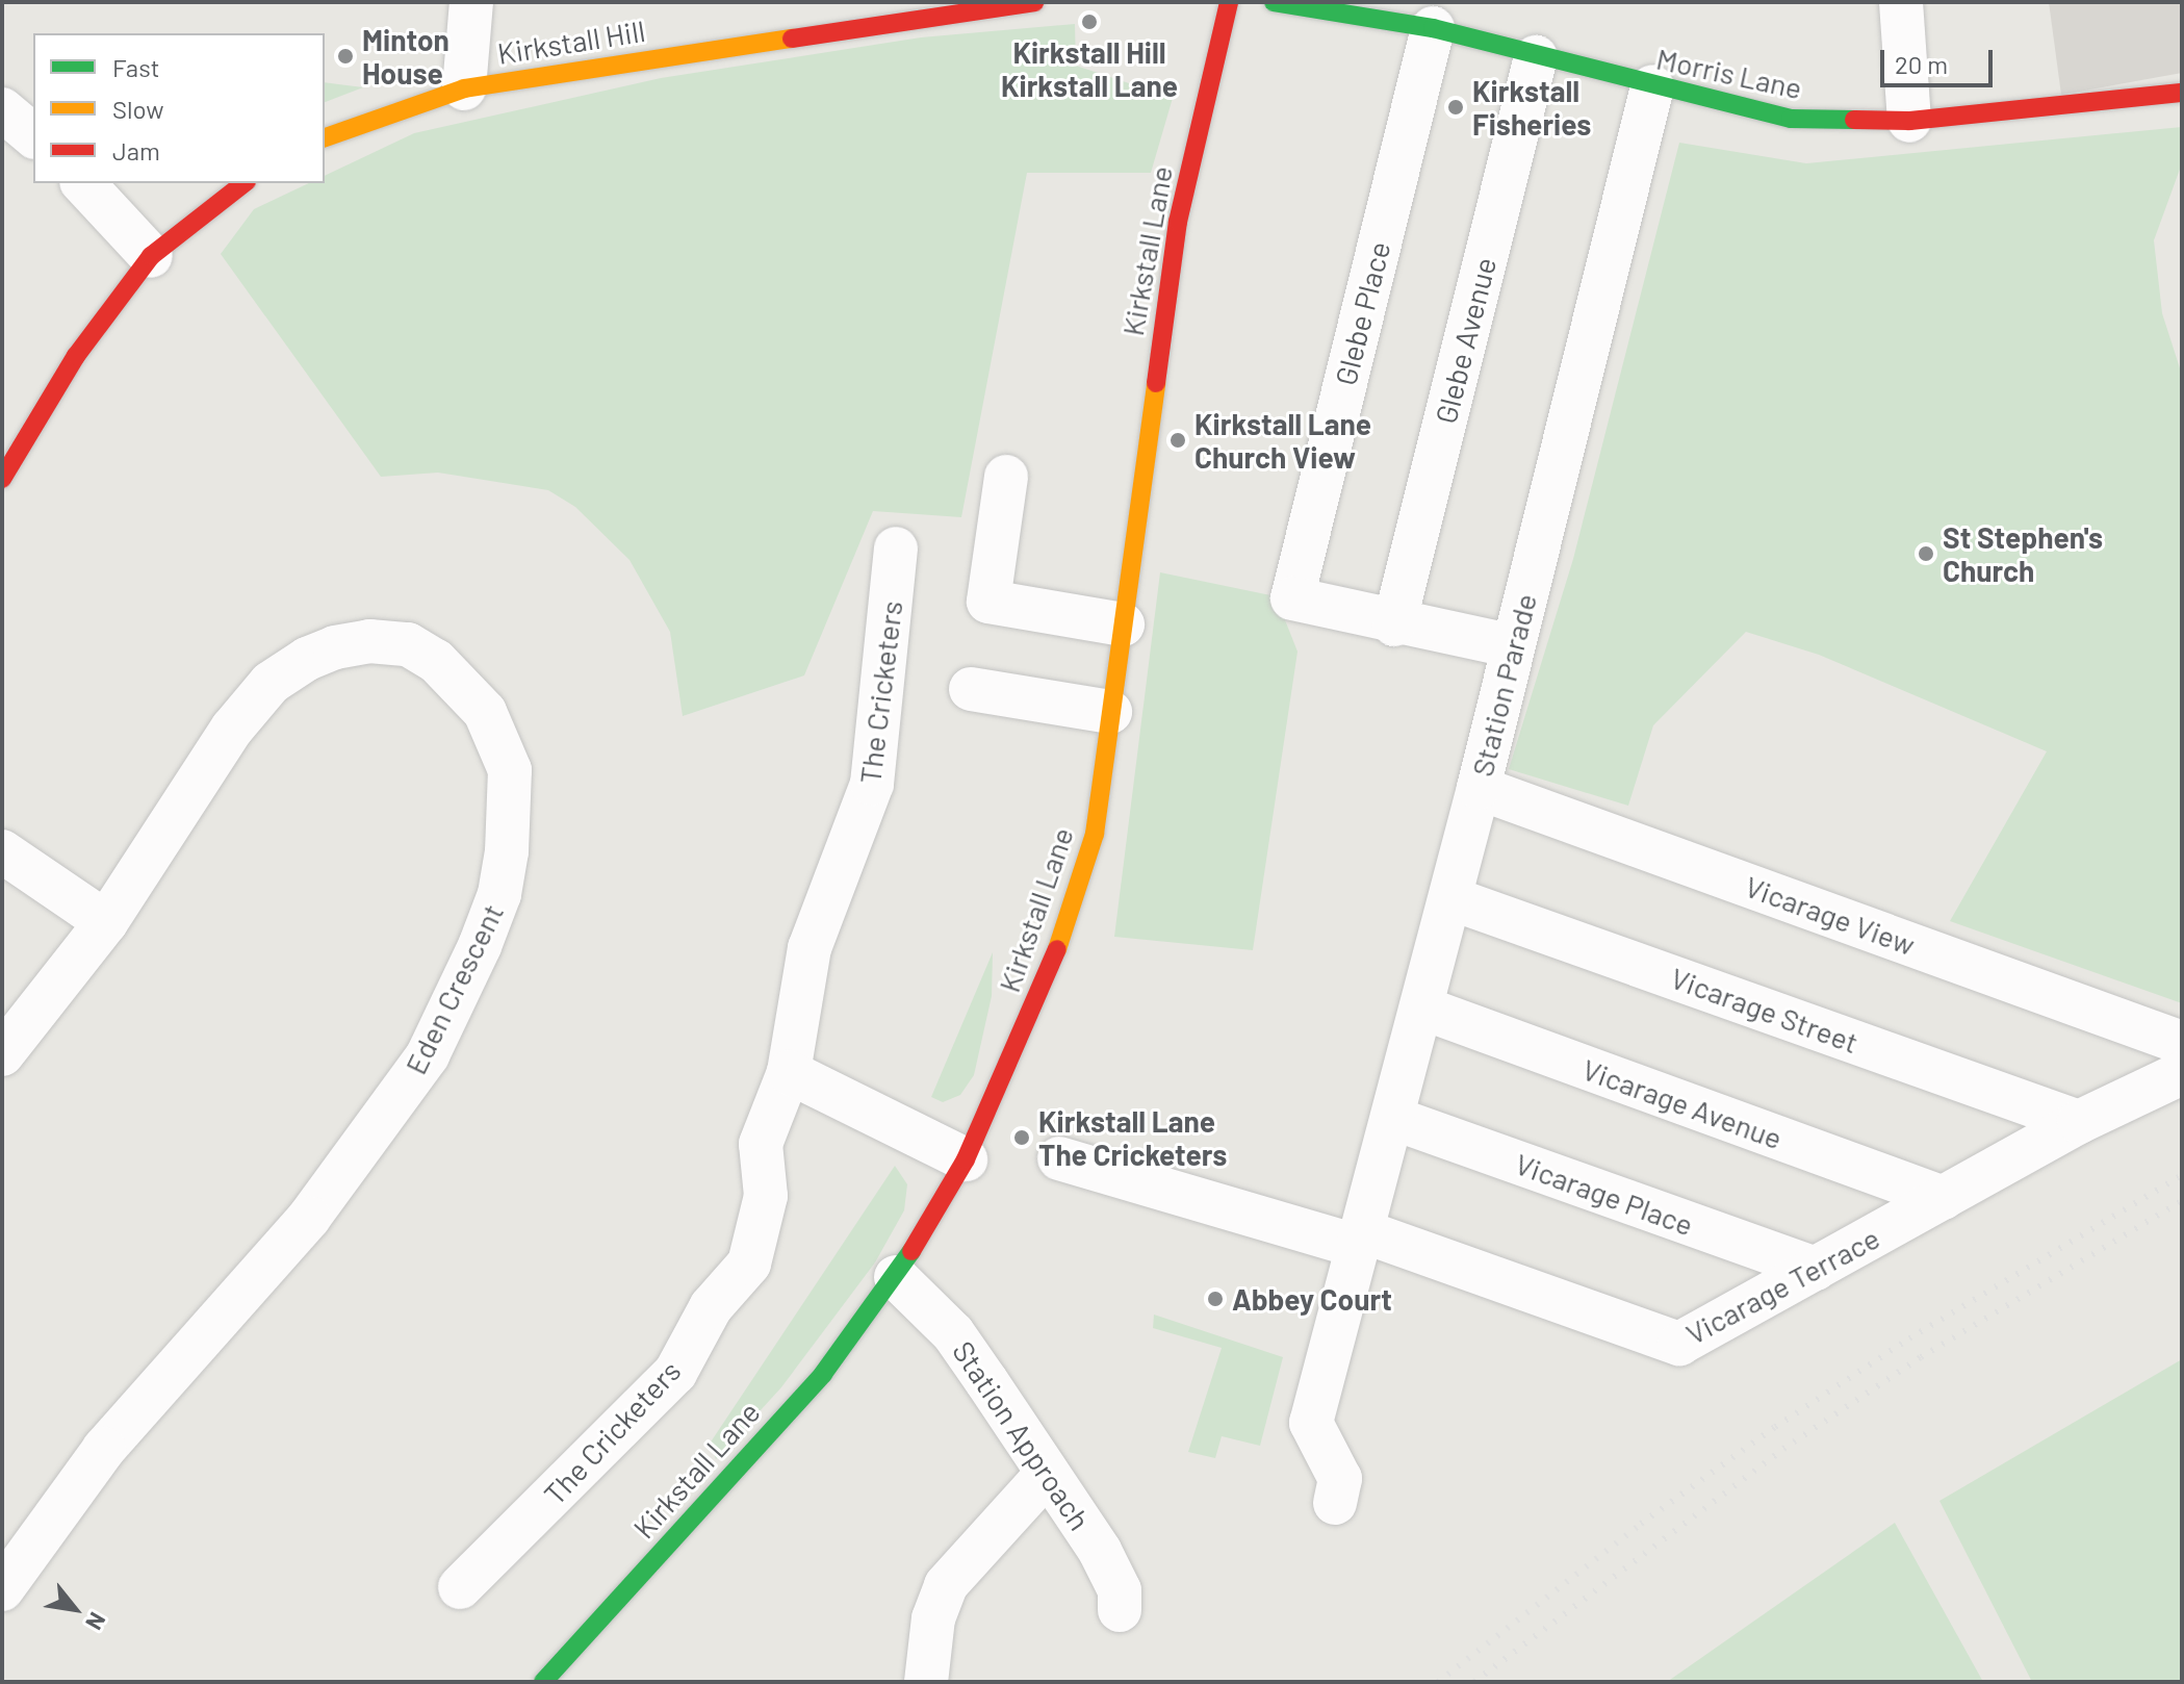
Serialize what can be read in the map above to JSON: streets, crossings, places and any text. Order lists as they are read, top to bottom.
{
  "streets": {
    "street": [
      "Kirkstall Hill",
      "Morris Lane",
      "Kirkstall Lane",
      "Glebe Place",
      "Glebe Avenue",
      "Station Parade",
      "The Cricketers",
      "Vicarage View",
      "Eden Crescent",
      "Vicarage Street",
      "Vicarage Avenue",
      "Vicarage Place",
      "Vicarage Terrace",
      "Station Approach"
    ]
  },
  "crossings": [
    ["Morris Lane", "Glebe Place"],
    ["Morris Lane", "Glebe Avenue"],
    ["Morris Lane", "Station Parade"],
    ["Kirkstall Lane", "Station Approach"],
    ["Glebe Place", "Glebe Avenue"],
    ["Station Parade", "Vicarage View"],
    ["Station Parade", "Vicarage Street"],
    ["Station Parade", "Vicarage Avenue"],
    ["Station Parade", "Vicarage Place"],
    ["Station Parade", "Vicarage Terrace"],
    ["Vicarage Street", "Vicarage Terrace"],
    ["Vicarage Avenue", "Vicarage Terrace"],
    ["Vicarage Place", "Vicarage Terrace"]
  ],
  "places": [
    "Kirkstall Hill Kirkstall Lane",
    "Minton House",
    "Kirkstall Fisheries",
    "Kirkstall Lane Church View",
    "St Stephen's Church",
    "Kirkstall Lane The Cricketers",
    "Abbey Court"
  ],
  "legend": ["Fast", "Slow", "Jam"],
  "scale_bar": "20 m",
  "north": "bottom right"
}
